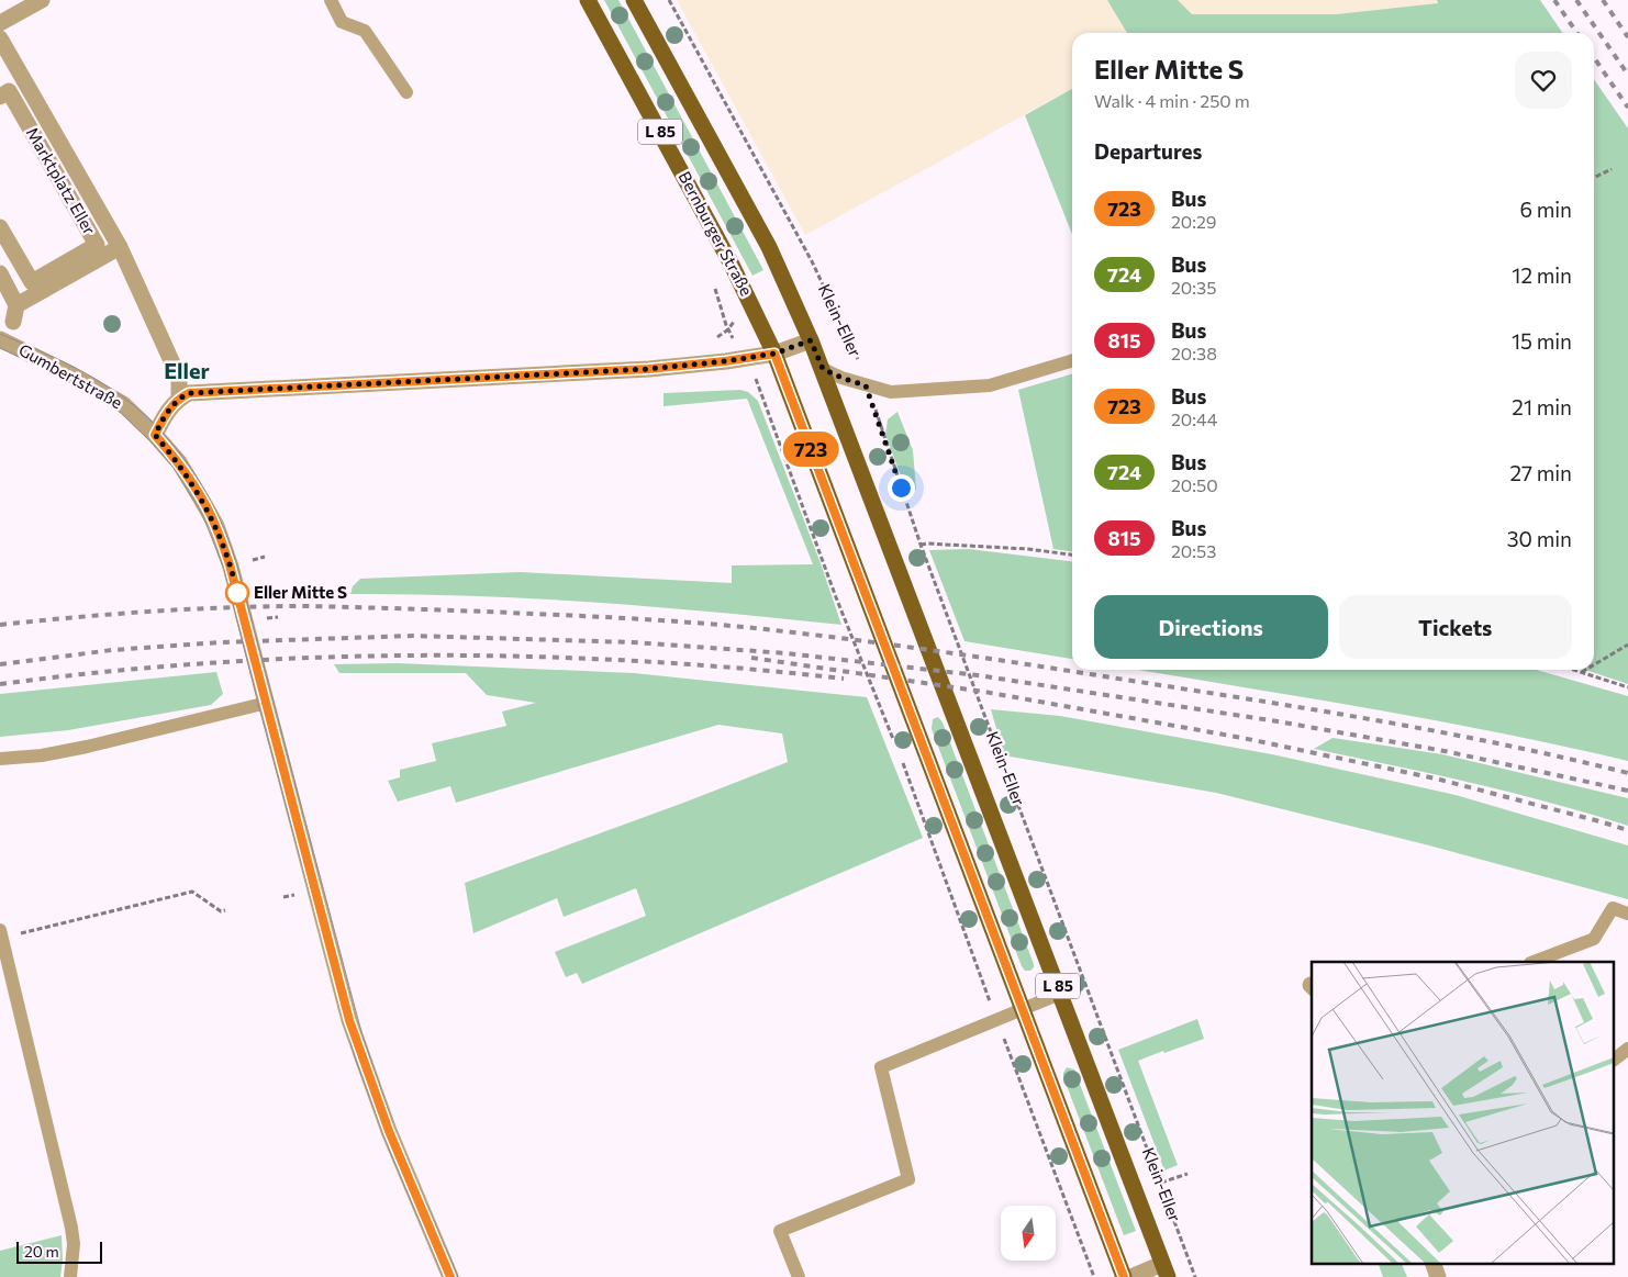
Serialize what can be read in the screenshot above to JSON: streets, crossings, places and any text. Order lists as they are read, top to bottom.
{
  "streets": {
    "main road": ["L 85", "Bernburger Straße", "Klein-Eller"],
    "street": ["Marktplatz Eller", "Gumbertstraße"]
  },
  "crossings": [
    ["L 85", "Bernburger Straße"],
    ["L 85", "Klein-Eller"]
  ],
  "districts": ["Eller"],
  "places": ["Eller Mitte S"],
  "lines": ["bus line 723"],
  "scale_bar": "20 m",
  "north": "bottom",
  "page": {
    "on_map": "723",
    "heading": [
      ["Eller Mitte S", "Walk · 4 min · 250 m"],
      "Departures"
    ],
    "list": [
      {
        "mark": "723",
        "name": "Bus",
        "note": "20:29",
        "value": "6 min"
      },
      {
        "mark": "724",
        "name": "Bus",
        "note": "20:35",
        "value": "12 min"
      },
      {
        "mark": "815",
        "name": "Bus",
        "note": "20:38",
        "value": "15 min"
      },
      {
        "mark": "723",
        "name": "Bus",
        "note": "20:44",
        "value": "21 min"
      },
      {
        "mark": "724",
        "name": "Bus",
        "note": "20:50",
        "value": "27 min"
      },
      {
        "mark": "815",
        "name": "Bus",
        "note": "20:53",
        "value": "30 min"
      }
    ],
    "buttons": ["Directions", "Tickets"],
    "scale": "20 m"
  }
}
